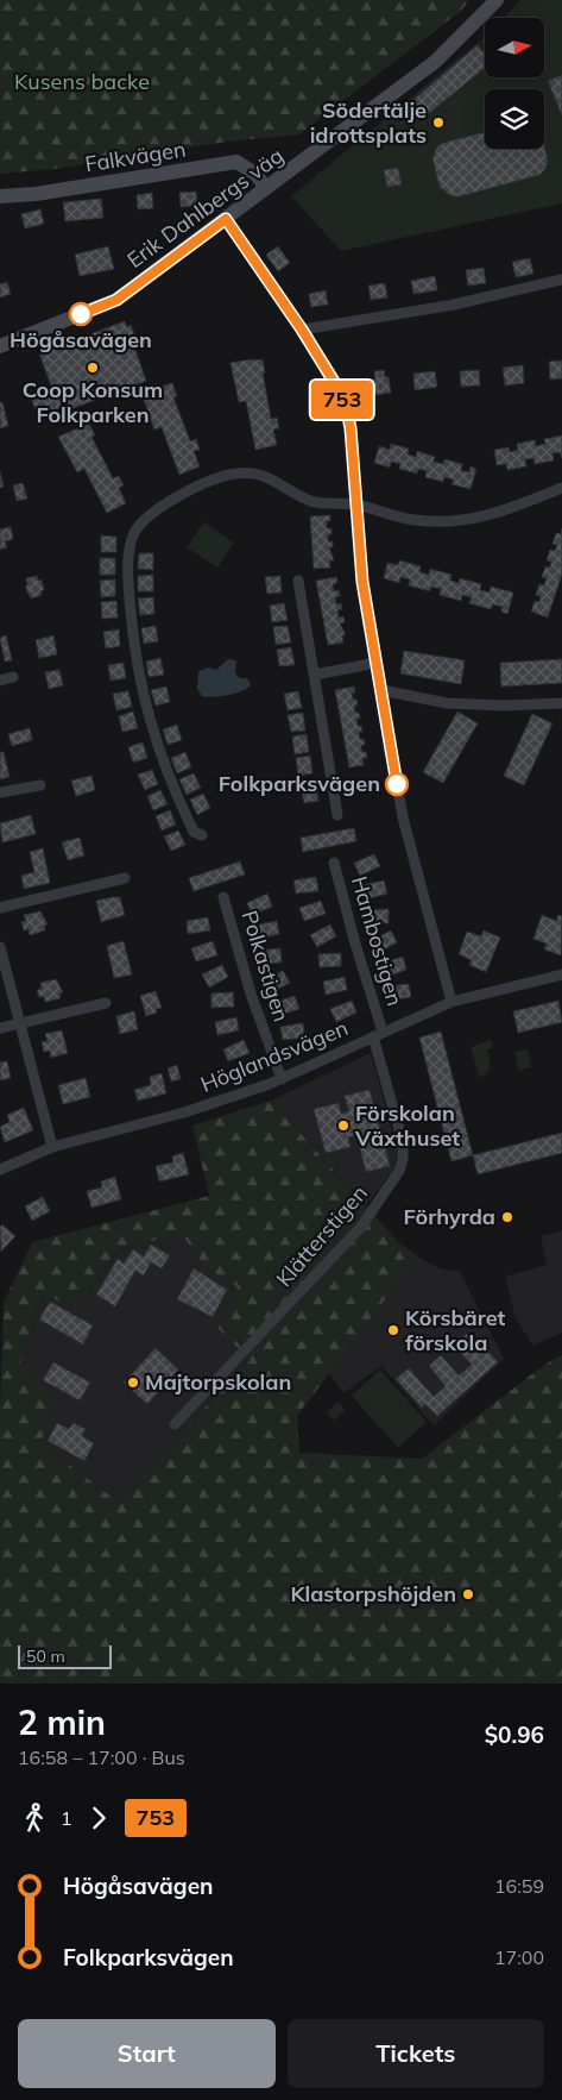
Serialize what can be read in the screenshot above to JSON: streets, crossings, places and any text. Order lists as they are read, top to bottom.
{
  "streets": {
    "street": [
      "Falkvägen",
      "Erik Dahlbergs väg",
      "Hambostigen",
      "Polkastigen",
      "Höglandsvägen",
      "Klätterstigen"
    ]
  },
  "crossings": [
    ["Falkvägen", "Erik Dahlbergs väg"],
    ["Hambostigen", "Höglandsvägen"],
    ["Hambostigen", "Klätterstigen"],
    ["Polkastigen", "Höglandsvägen"],
    ["Höglandsvägen", "Klätterstigen"]
  ],
  "parks": ["Kusens backe"],
  "places": [
    "Södertälje idrottsplats",
    "Högåsavägen",
    "Coop Konsum Folkparken",
    "Folkparksvägen",
    "Förskolan Växthuset",
    "Förhyrda",
    "Körsbäret förskola",
    "Majtorpskolan",
    "Klastorpshöjden"
  ],
  "lines": ["bus line 753"],
  "scale_bar": "50 m",
  "north": "right",
  "page": {
    "on_map": "753",
    "scale": "50 m",
    "heading": ["2 min", "16:58 – 17:00 · Bus", "$0.96"],
    "legs": ["1", "753"],
    "list": [
      {
        "name": "Högåsavägen",
        "value": "16:59"
      },
      {
        "name": "Folkparksvägen",
        "value": "17:00"
      }
    ],
    "buttons": ["Start", "Tickets"]
  }
}
